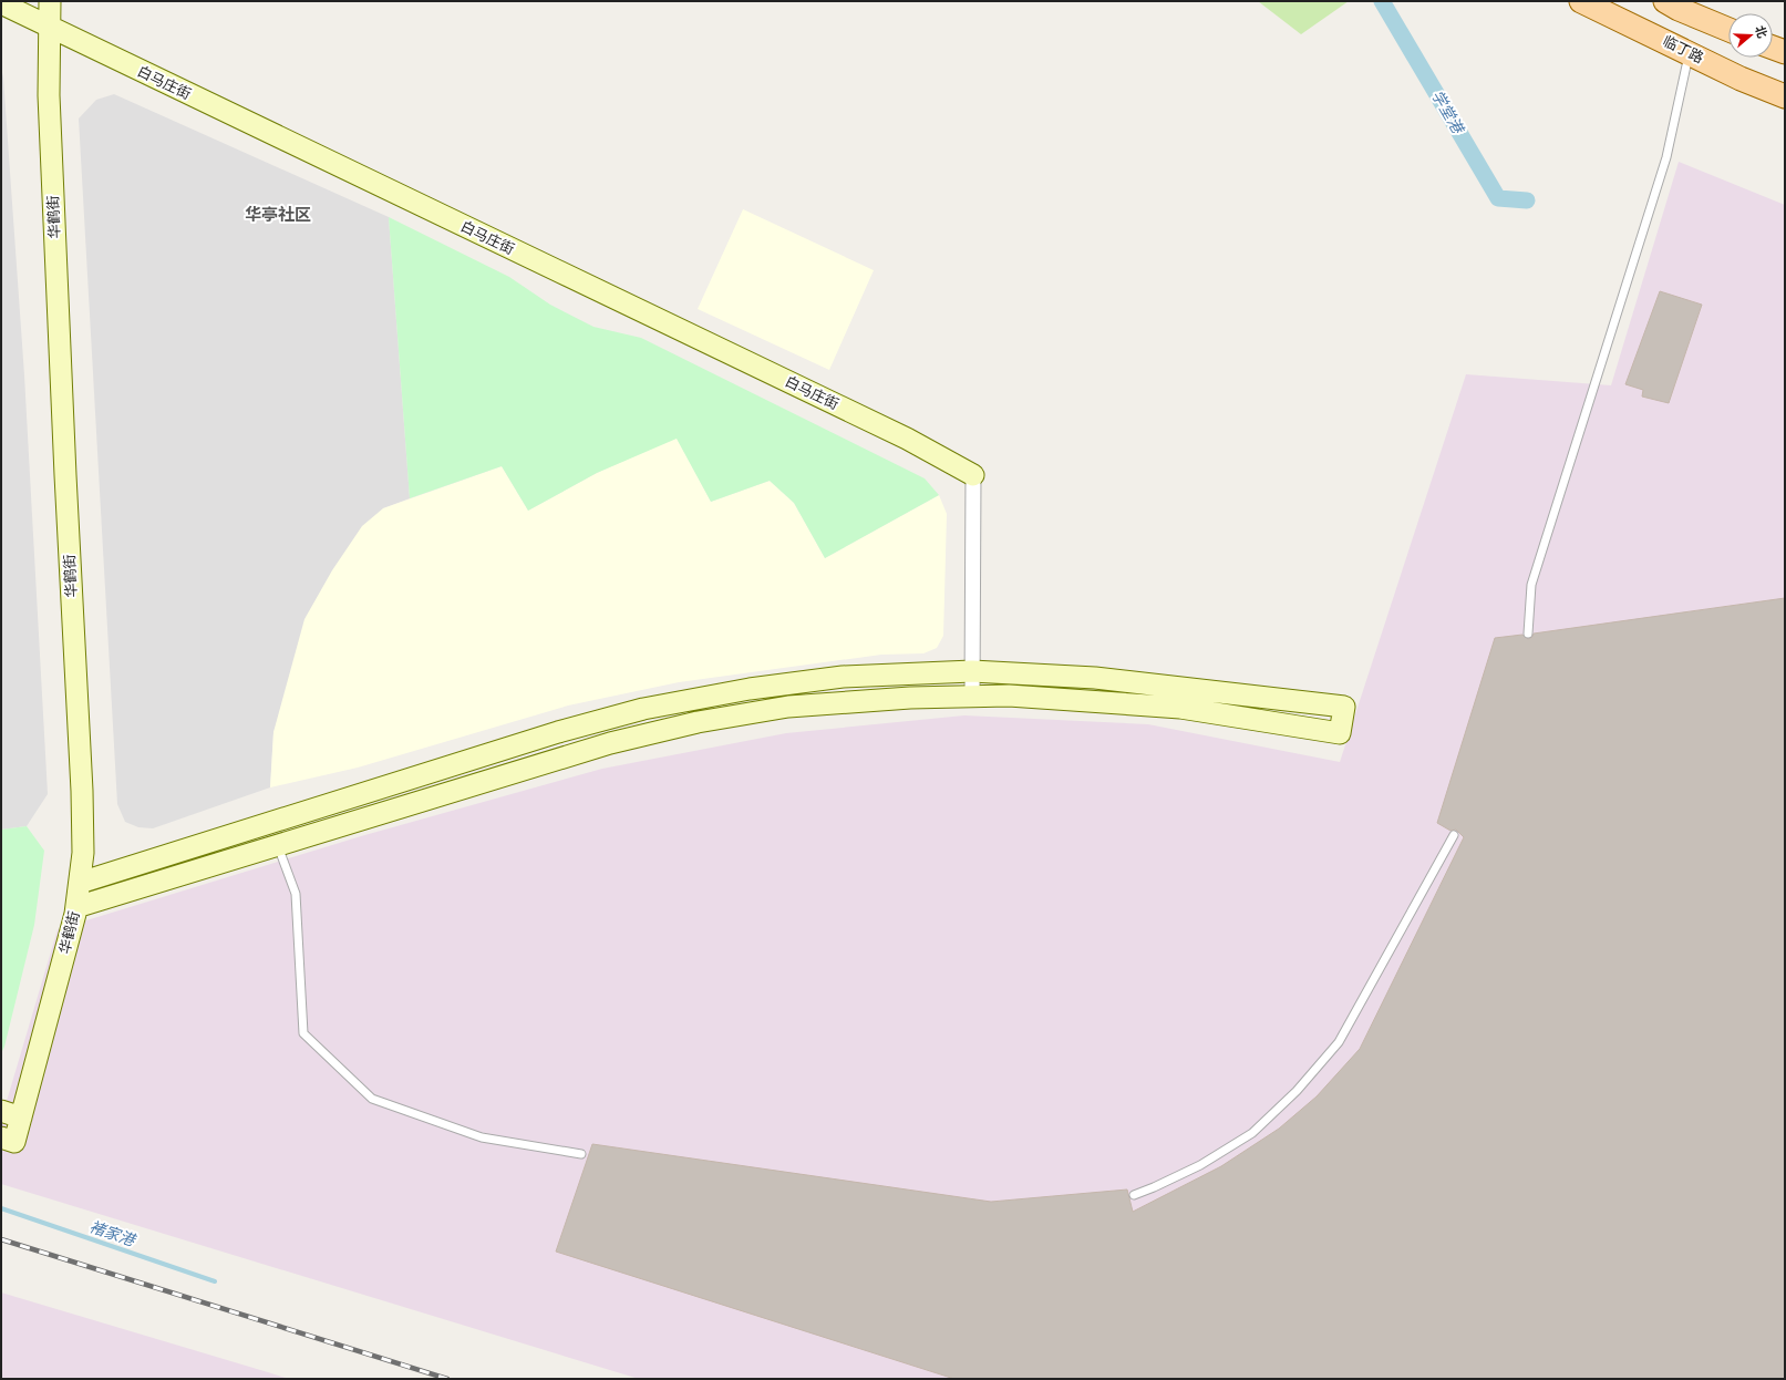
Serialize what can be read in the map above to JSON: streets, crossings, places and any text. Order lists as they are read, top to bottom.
{
  "streets": {
    "main road": ["临丁路"],
    "street": ["白马庄街", "华鹤街"]
  },
  "crossings": [
    ["白马庄街", "华鹤街"]
  ],
  "districts": ["华亭社区"],
  "water": ["学堂港", "褚家港"],
  "north": "right"
}
